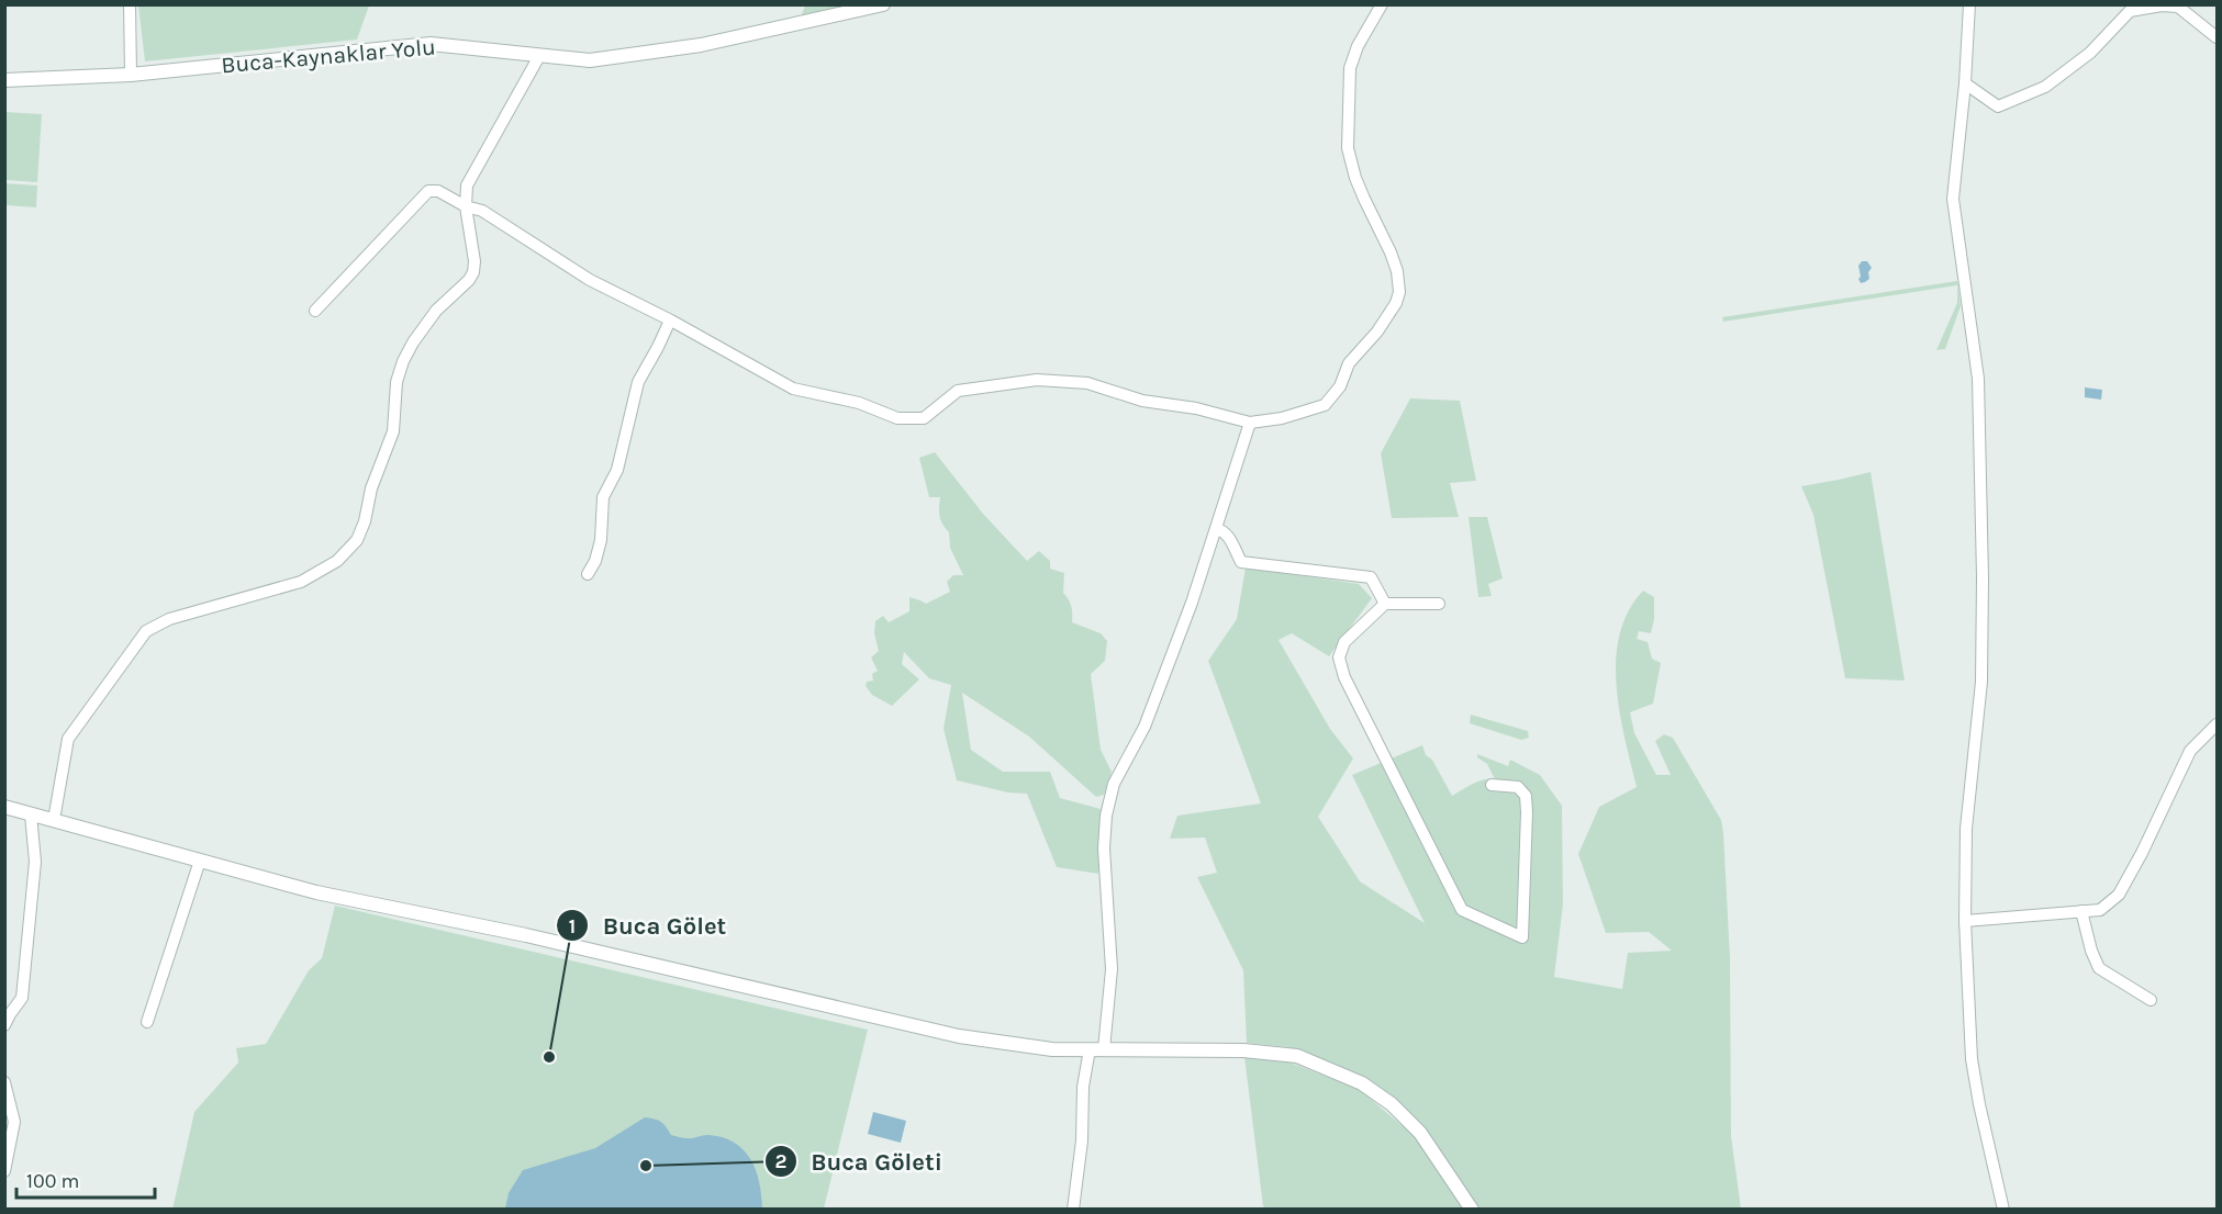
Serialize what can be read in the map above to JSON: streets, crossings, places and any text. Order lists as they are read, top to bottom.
{
  "streets": {
    "street": ["Buca-Kaynaklar Yolu"]
  },
  "places": ["Buca Gölet", "Buca Göleti"],
  "scale_bar": "100 m"
}
